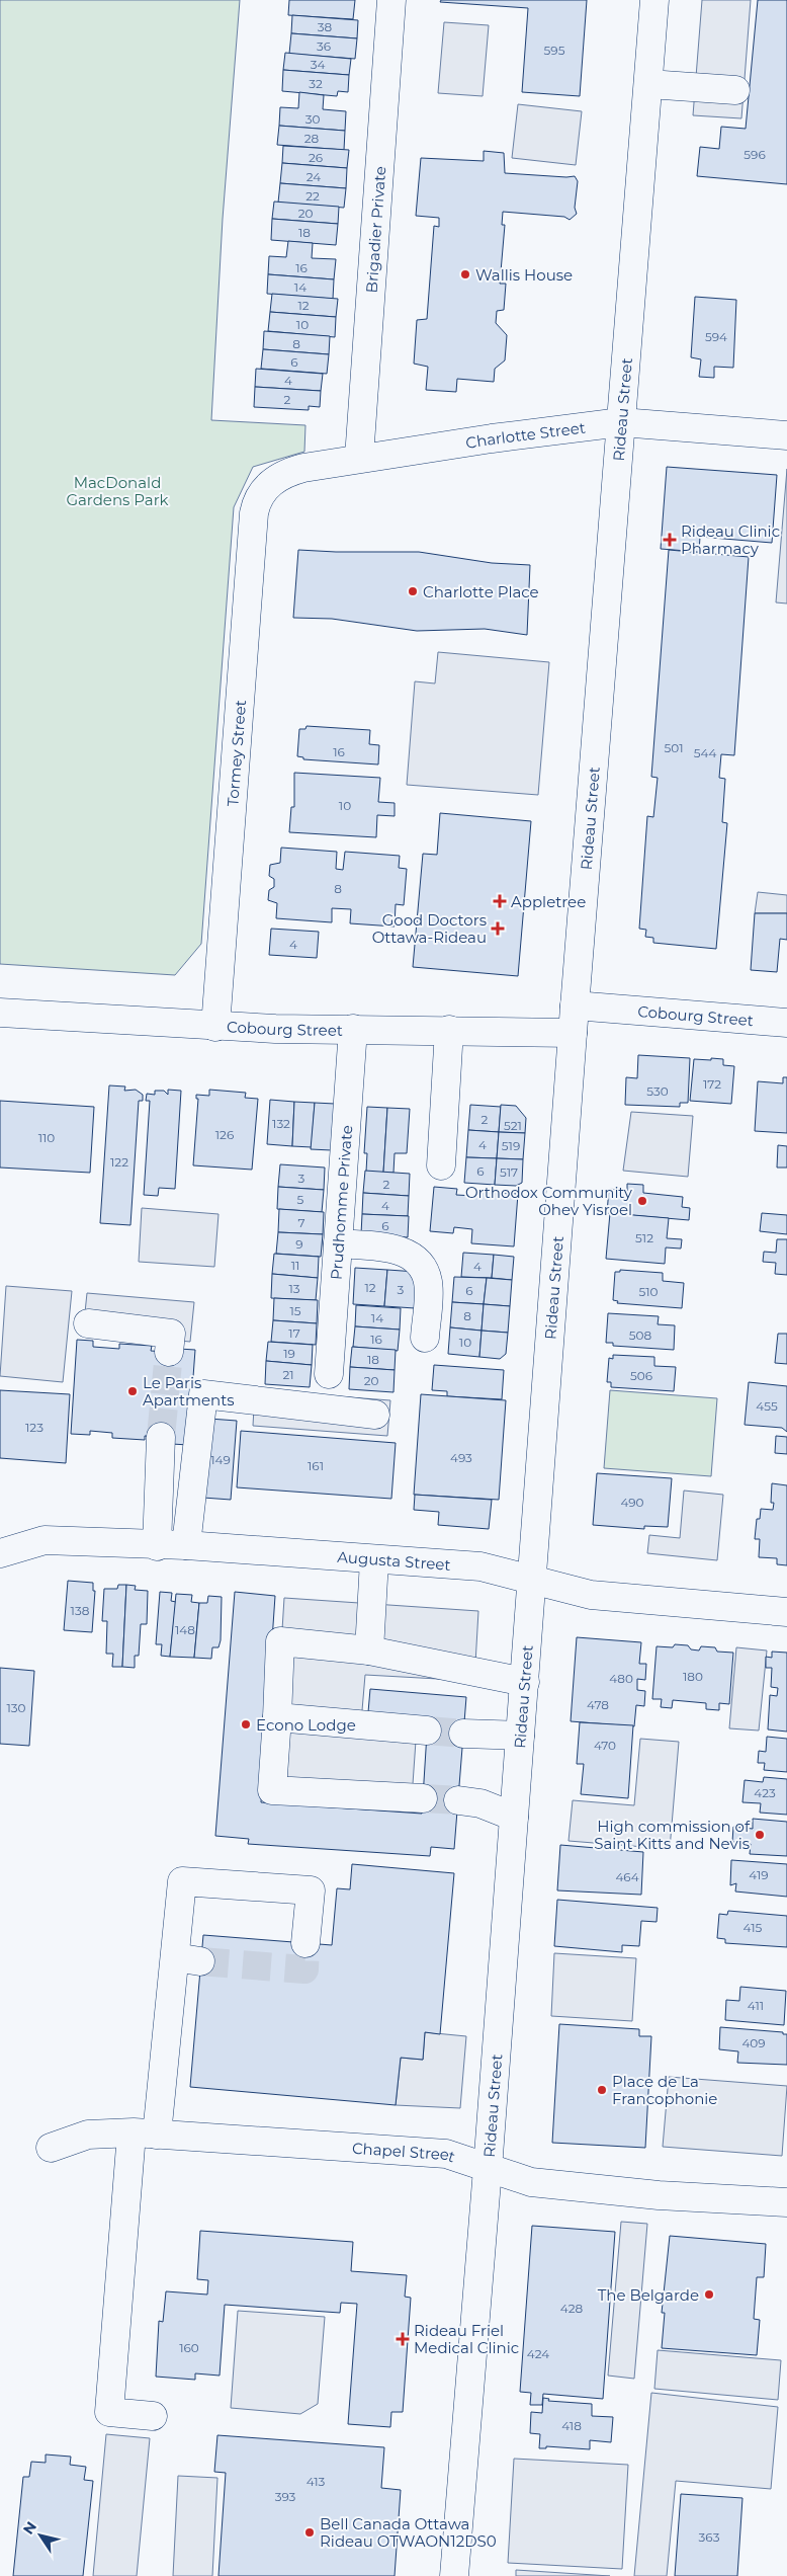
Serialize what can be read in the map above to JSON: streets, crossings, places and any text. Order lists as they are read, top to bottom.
{
  "streets": {
    "street": [
      "Brigadier Private",
      "Rideau Street",
      "Charlotte Street",
      "Tormey Street",
      "Cobourg Street",
      "Prudhomme Private",
      "Augusta Street",
      "Chapel Street"
    ]
  },
  "crossings": [
    ["Brigadier Private", "Charlotte Street"],
    ["Rideau Street", "Charlotte Street"],
    ["Rideau Street", "Cobourg Street"],
    ["Rideau Street", "Augusta Street"],
    ["Rideau Street", "Chapel Street"],
    ["Charlotte Street", "Tormey Street"],
    ["Tormey Street", "Cobourg Street"],
    ["Cobourg Street", "Prudhomme Private"]
  ],
  "parks": ["MacDonald Gardens Park"],
  "places": {
    "other": [
      "Wallis House",
      "Charlotte Place",
      "Orthodox Community Ohev Yisroel",
      "Le Paris Apartments",
      "Econo Lodge",
      "High commission of Saint Kitts and Nevis",
      "Place de La Francophonie",
      "The Belgarde",
      "Bell Canada Ottawa Rideau OTWAON12DS0"
    ],
    "health": [
      "Rideau Clinic Pharmacy",
      "Appletree",
      "Good Doctors Ottawa-Rideau",
      "Rideau Friel Medical Clinic"
    ]
  },
  "house_numbers": [
    "38",
    "36",
    "595",
    "34",
    "32",
    "30",
    "28",
    "596",
    "26",
    "24",
    "22",
    "20",
    "18",
    "16",
    "14",
    "12",
    "10",
    "594",
    "8",
    "6",
    "4",
    "2",
    "501",
    "16",
    "544",
    "10",
    "8",
    "4",
    "172",
    "530",
    "2",
    "132",
    "521",
    "126",
    "110",
    "4",
    "519",
    "122",
    "6",
    "517",
    "3",
    "2",
    "5",
    "4",
    "7",
    "6",
    "512",
    "9",
    "11",
    "4",
    "12",
    "13",
    "3",
    "6",
    "510",
    "15",
    "8",
    "14",
    "17",
    "508",
    "16",
    "10",
    "19",
    "18",
    "21",
    "506",
    "20",
    "455",
    "123",
    "493",
    "149",
    "161",
    "490",
    "138",
    "148",
    "180",
    "480",
    "478",
    "130",
    "470",
    "423",
    "419",
    "464",
    "415",
    "411",
    "409",
    "428",
    "160",
    "424",
    "418",
    "413",
    "393",
    "363"
  ],
  "north": "top left"
}
